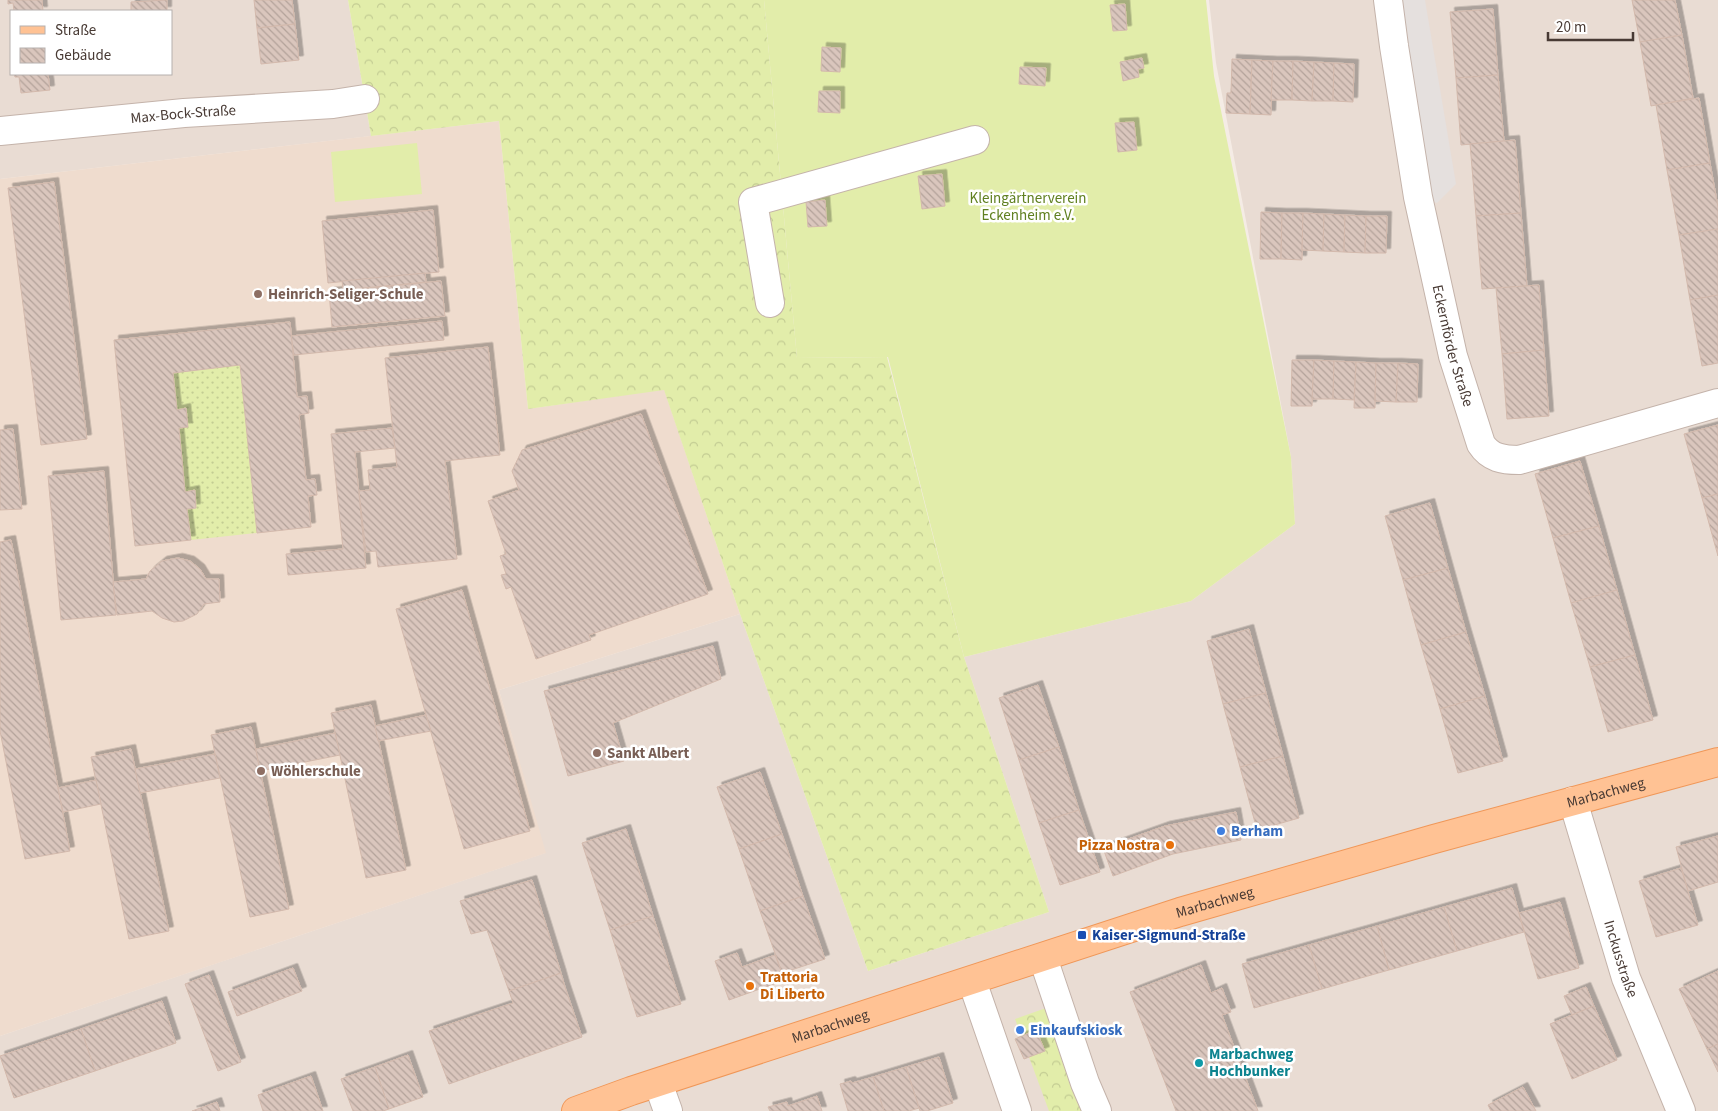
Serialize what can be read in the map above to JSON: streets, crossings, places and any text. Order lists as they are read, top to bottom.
{
  "streets": {
    "main road": ["Marbachweg"],
    "street": ["Max-Bock-Straße", "Eckernförder Straße", "Inckusstraße"]
  },
  "crossings": [
    ["Marbachweg", "Inckusstraße"]
  ],
  "parks": ["Kleingärtnerverein Eckenheim e.V."],
  "places": {
    "other": [
      "Heinrich-Seliger-Schule",
      "Sankt Albert",
      "Wöhlerschule",
      "Berham",
      "Pizza Nostra",
      "Trattoria Di Liberto",
      "Einkaufskiosk",
      "Marbachweg Hochbunker"
    ],
    "transit": ["Kaiser-Sigmund-Straße"]
  },
  "legend": ["Straße", "Gebäude"],
  "scale_bar": "20 m"
}
